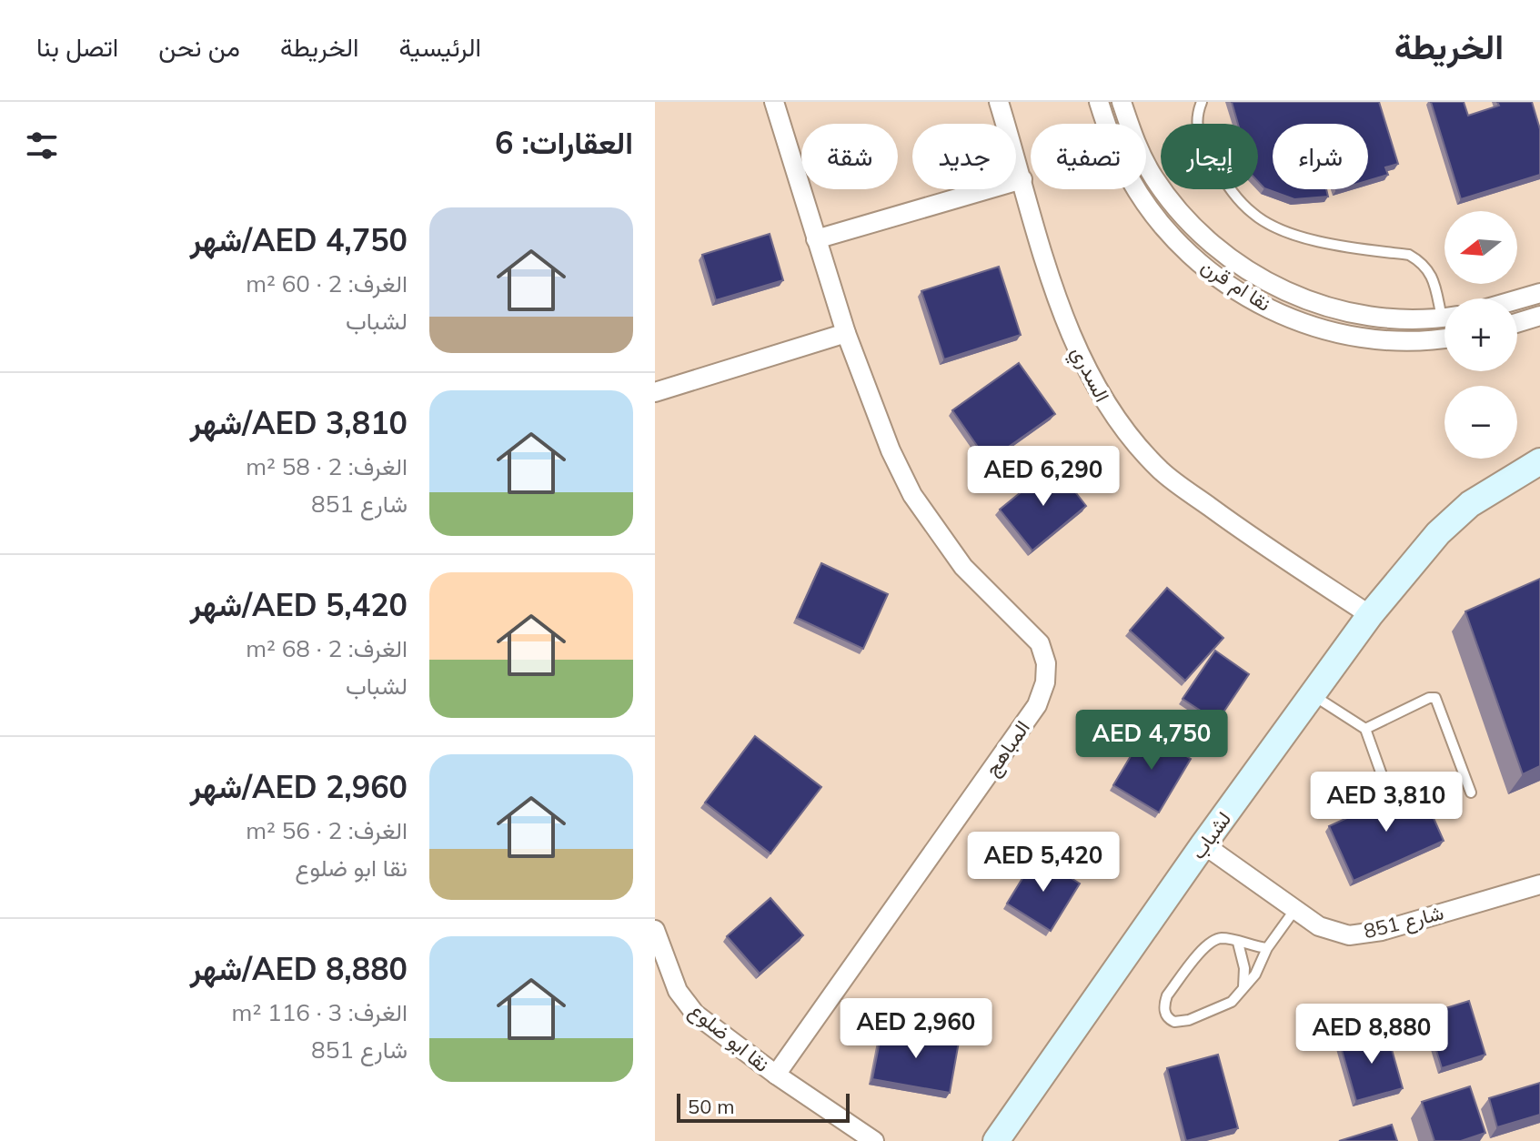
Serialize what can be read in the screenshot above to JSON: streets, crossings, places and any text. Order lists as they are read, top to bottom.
{
  "streets": {
    "street": [
      "نقا ام قرن",
      "السدري",
      "المباهج",
      "لشباب",
      "شارع 851",
      "نقا ابو ضلوع"
    ]
  },
  "crossings": [
    ["السدري", "لشباب"],
    ["المباهج", "نقا ابو ضلوع"],
    ["لشباب", "شارع 851"]
  ],
  "scale_bar": "50 m",
  "north": "left",
  "page": {
    "header": "الخريطة",
    "nav": [
      "الرئيسية",
      "الخريطة",
      "من نحن",
      "اتصل بنا"
    ],
    "heading": "العقارات: 6",
    "chip": [
      "شراء",
      "إيجار",
      "تصفية",
      "جديد",
      "شقة"
    ],
    "list": [
      {
        "name": "AED 4,750/شهر",
        "note": "الغرف: 2 · 60 m² · لشباب"
      },
      {
        "name": "AED 3,810/شهر",
        "note": "الغرف: 2 · 58 m² · شارع 851"
      },
      {
        "name": "AED 5,420/شهر",
        "note": "الغرف: 2 · 68 m² · لشباب"
      },
      {
        "name": "AED 2,960/شهر",
        "note": "الغرف: 2 · 56 m² · نقا ابو ضلوع"
      },
      {
        "name": "AED 8,880/شهر",
        "note": "الغرف: 3 · 116 m² · شارع 851"
      }
    ],
    "map_buttons": ["+", "−"],
    "price": [
      "AED 6,290",
      "AED 4,750",
      "AED 3,810",
      "AED 5,420",
      "AED 2,960",
      "AED 8,880"
    ],
    "scale": "50 m"
  }
}
